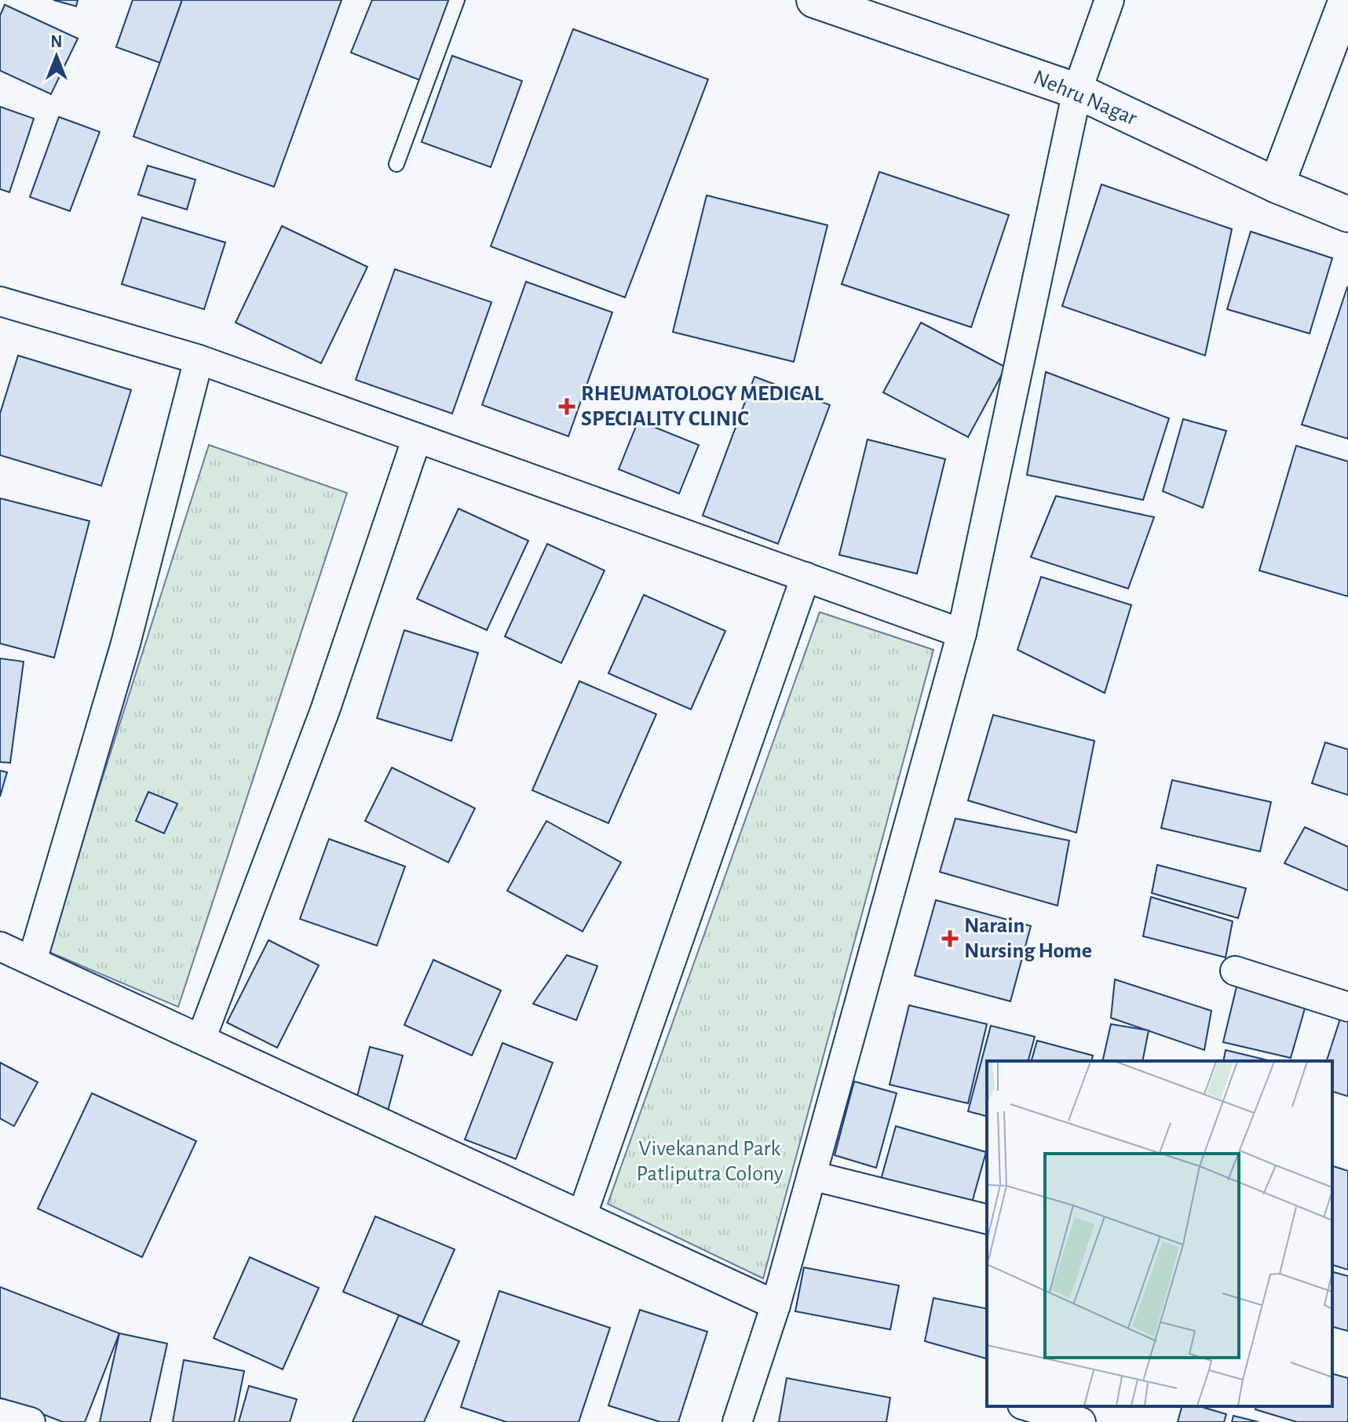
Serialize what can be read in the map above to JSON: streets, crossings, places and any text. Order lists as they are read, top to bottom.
{
  "streets": {
    "street": ["Nehru Nagar"]
  },
  "parks": ["Vivekanand Park Patliputra Colony"],
  "places": {
    "health": ["RHEUMATOLOGY MEDICAL SPECIALITY CLINIC", "Narain Nursing Home"]
  },
  "north": "top"
}
